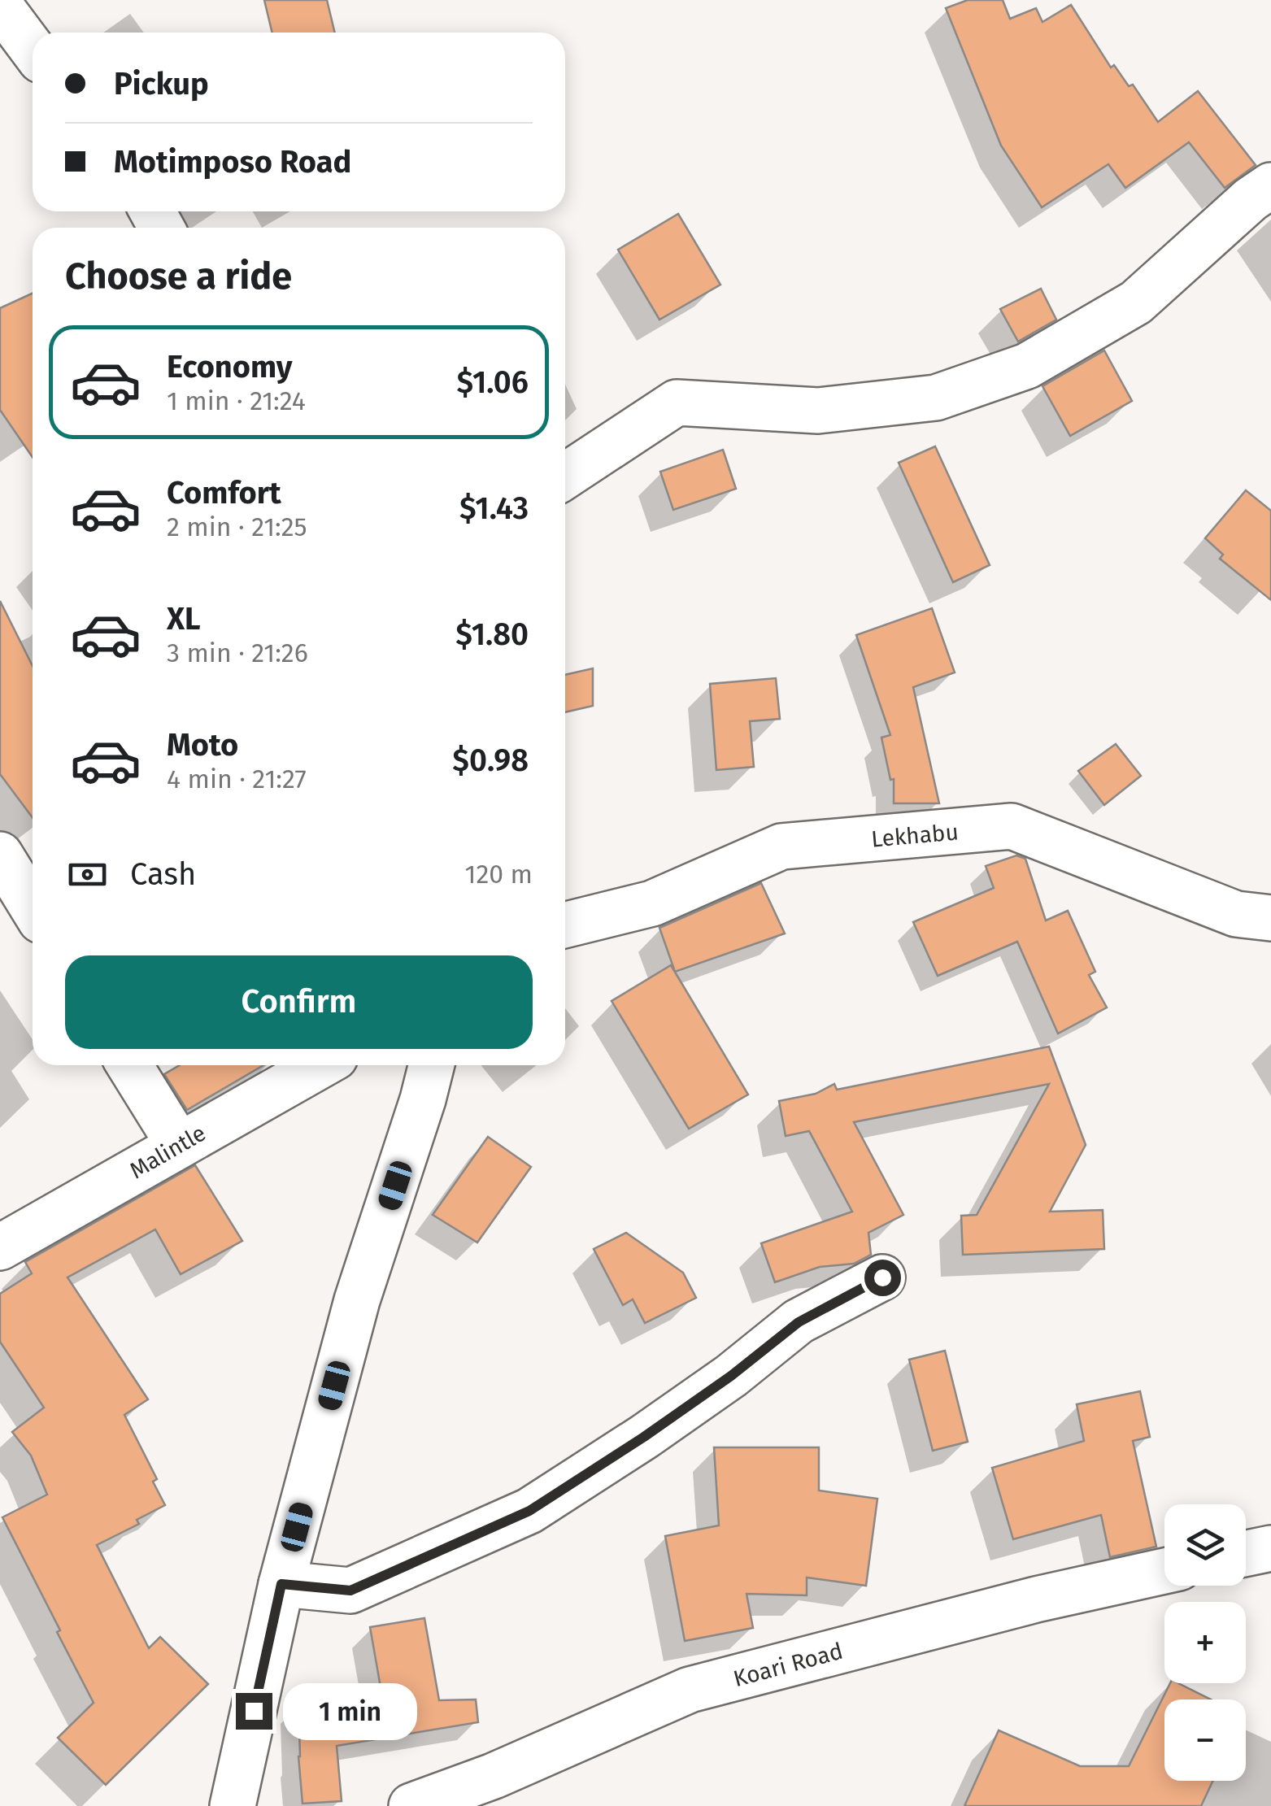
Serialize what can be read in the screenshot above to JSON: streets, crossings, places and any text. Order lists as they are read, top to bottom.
{
  "streets": {
    "street": ["Lekhabu", "Malintle", "Koari Road"]
  },
  "page": {
    "banner": ["Pickup", "Motimposo Road"],
    "heading": "Choose a ride",
    "list": [
      {
        "name": "Economy",
        "note": "1 min · 21:24",
        "value": "$1.06"
      },
      {
        "name": "Comfort",
        "note": "2 min · 21:25",
        "value": "$1.43"
      },
      {
        "name": "XL",
        "note": "3 min · 21:26",
        "value": "$1.80"
      },
      {
        "name": "Moto",
        "note": "4 min · 21:27",
        "value": "$0.98"
      }
    ],
    "pay": ["Cash", "120 m"],
    "buttons": "Confirm",
    "map_buttons": ["+", "−"],
    "bubble": "1 min"
  }
}
